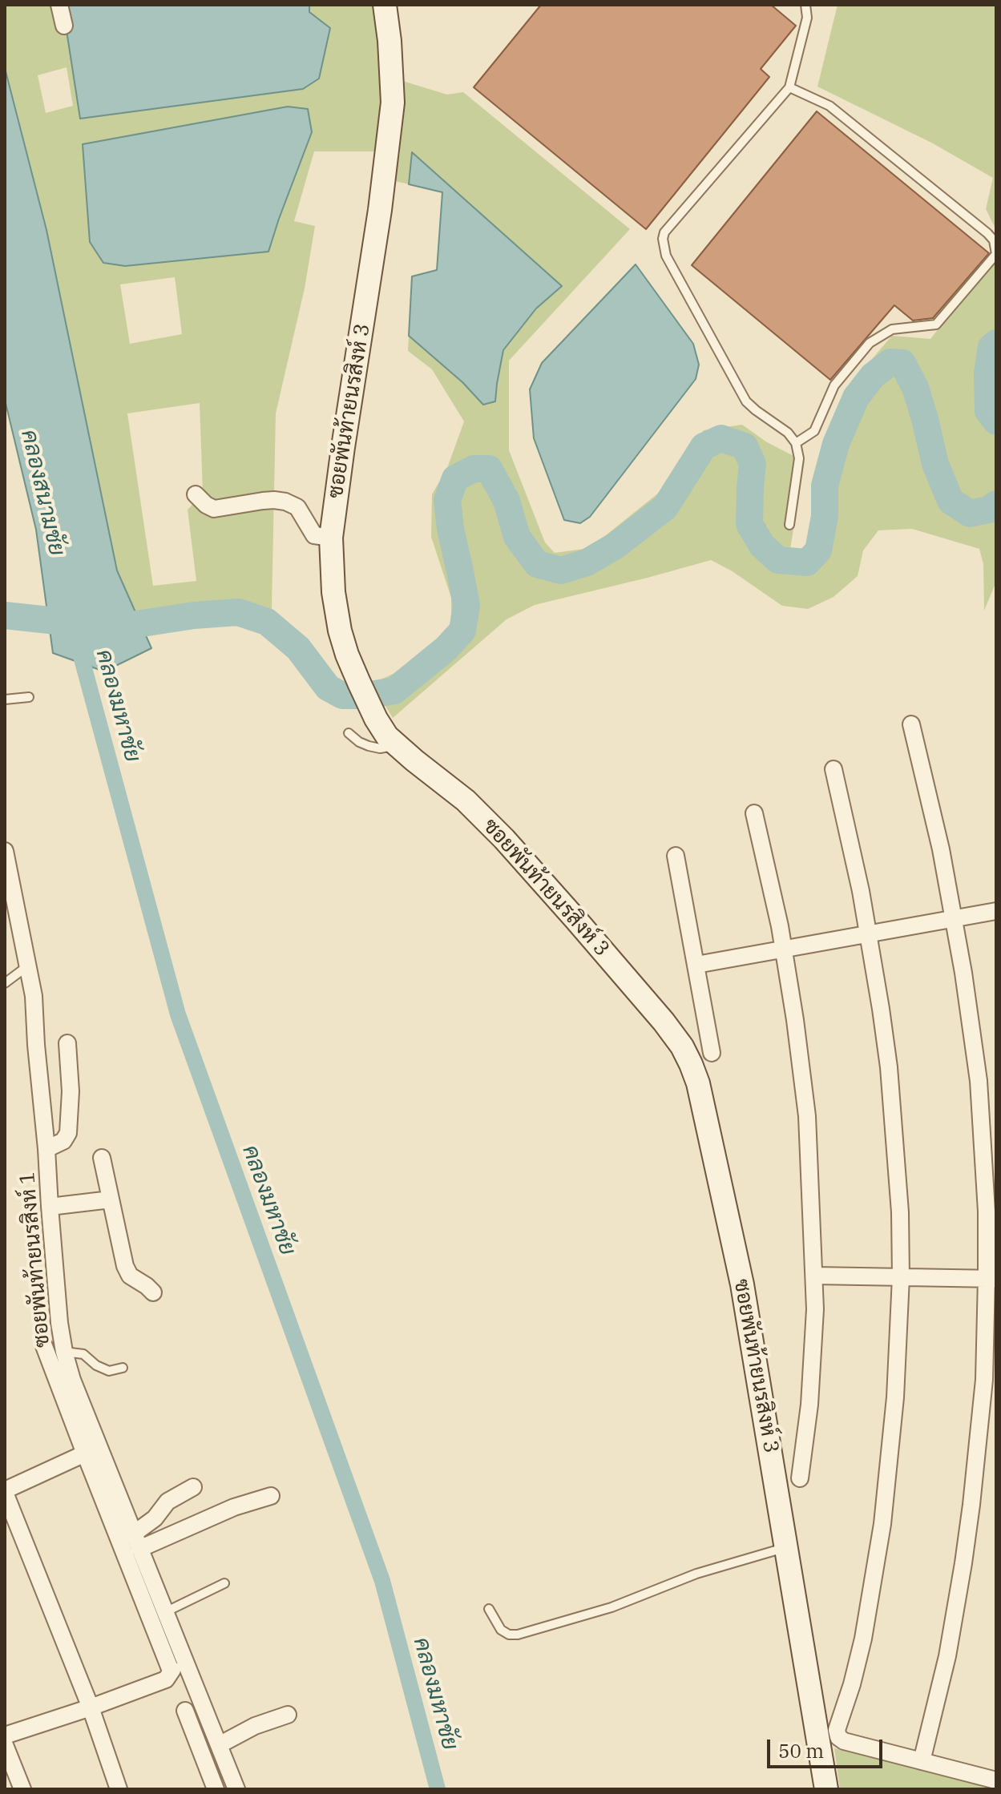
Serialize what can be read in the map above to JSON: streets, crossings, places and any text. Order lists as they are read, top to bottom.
{
  "streets": {
    "street": ["ซอยพันท้ายนรสิงห์ 3", "ซอยพันท้ายนรสิงห์ 1"]
  },
  "water": ["คลองสนามชัย", "คลองมหาชัย"],
  "scale_bar": "50 m"
}
